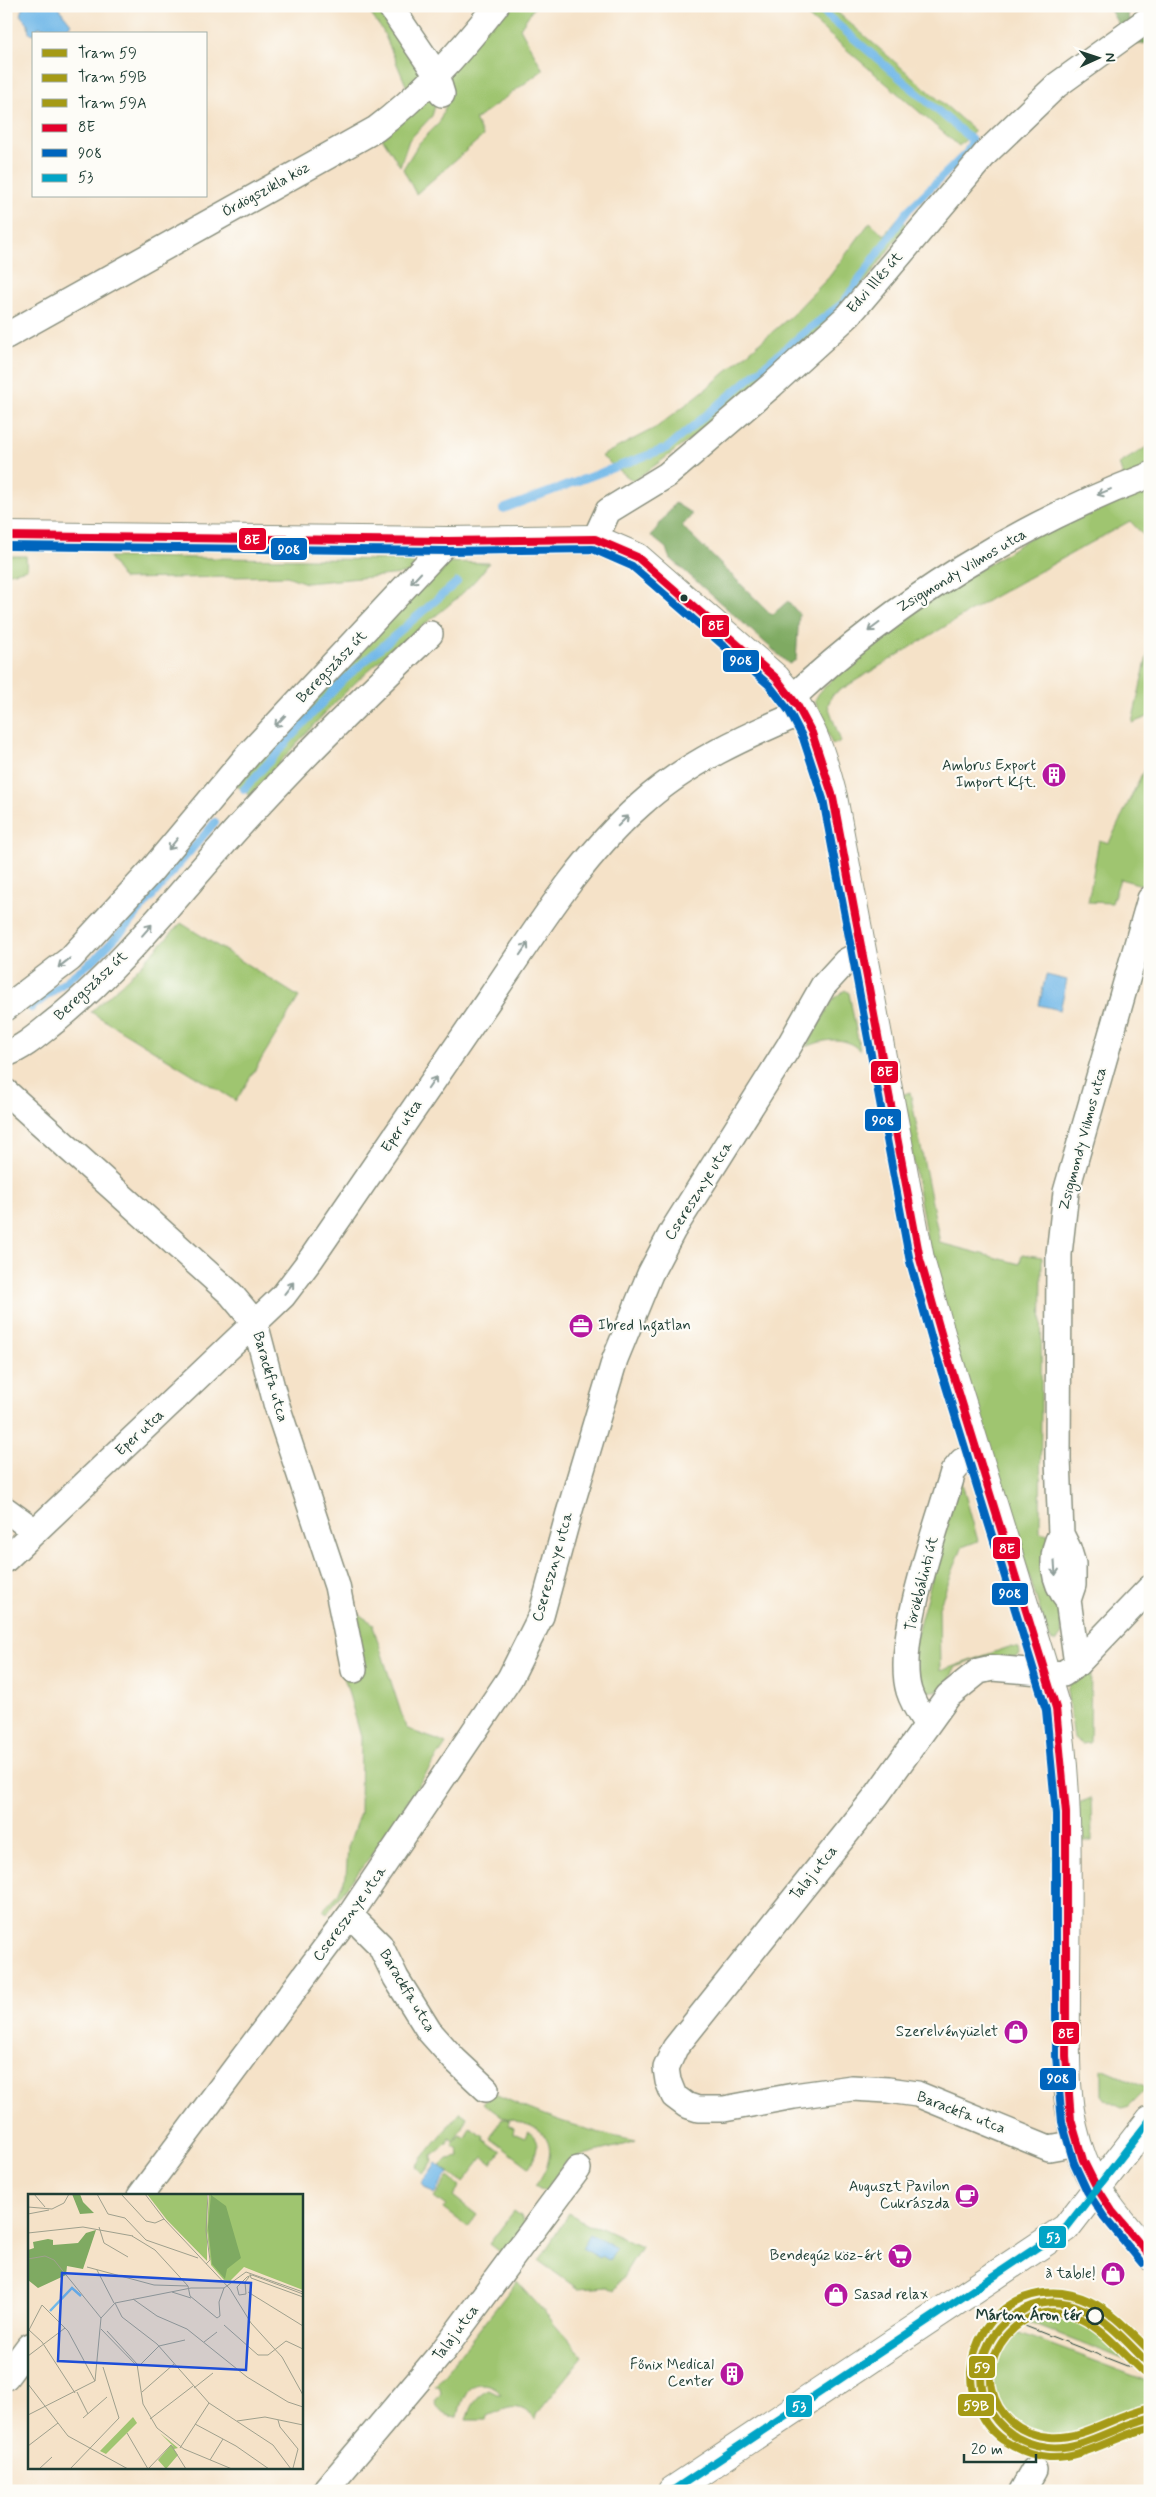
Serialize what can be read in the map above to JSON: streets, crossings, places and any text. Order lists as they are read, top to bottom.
{
  "streets": {
    "street": [
      "Ördögszikla köz",
      "Edvi Illés út",
      "Zsigmondy Vilmos utca",
      "Beregszász út",
      "Eper utca",
      "Cseresznye utca",
      "Barackfa utca",
      "Törökbálinti út",
      "Talaj utca"
    ]
  },
  "crossings": [
    ["Zsigmondy Vilmos utca", "Eper utca"],
    ["Eper utca", "Barackfa utca"],
    ["Cseresznye utca", "Barackfa utca"],
    ["Barackfa utca", "Talaj utca"],
    ["Törökbálinti út", "Talaj utca"]
  ],
  "one_way": ["Zsigmondy Vilmos utca", "Eper utca"],
  "places": {
    "building": ["Ambrus Export Import Kft.", "Főnix Medical Center"],
    "office": ["Ibred Ingatlan"],
    "shop": ["Szerelvényüzlet", "à table!", "Sasad relax"],
    "cafe": ["Auguszt Pavilon Cukrászda"],
    "supermarket": ["Bendegúz köz-ért"],
    "other": ["Márton Áron tér"]
  },
  "lines": [
    "transit line 8E",
    "transit line 908",
    "transit line 53",
    "tram line 59B",
    "tram line 59",
    "tram line 59A"
  ],
  "legend": [
    "Tram 59",
    "Tram 59B",
    "Tram 59A",
    "8E",
    "908",
    "53"
  ],
  "scale_bar": "20 m",
  "north": "right"
}
